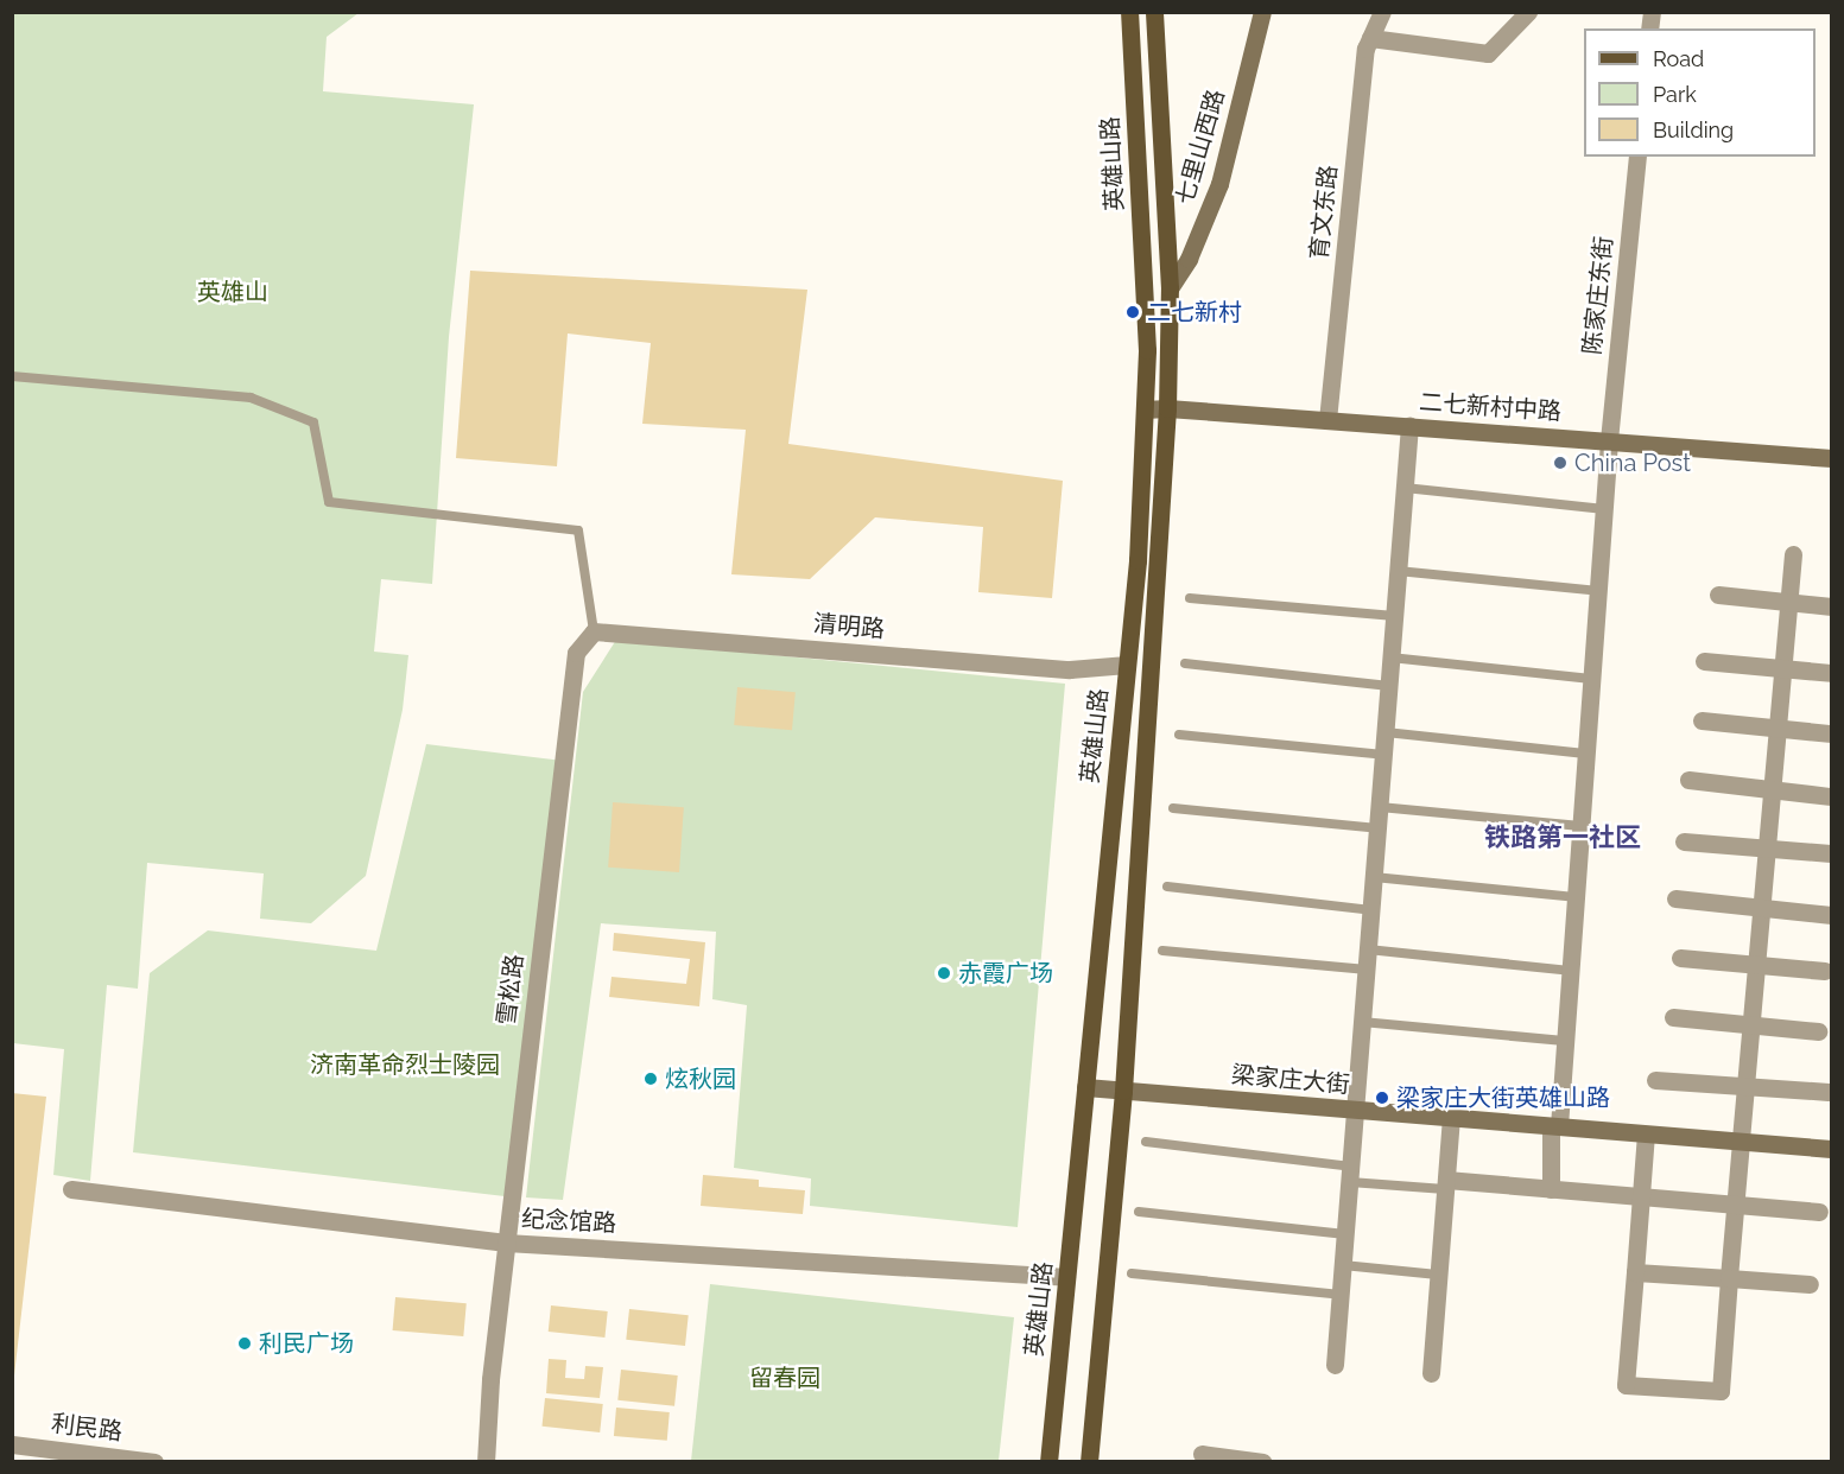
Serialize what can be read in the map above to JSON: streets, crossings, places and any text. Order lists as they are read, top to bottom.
{
  "streets": {
    "main road": ["英雄山路"],
    "street": [
      "七里山西路",
      "育文东路",
      "陈家庄东街",
      "二七新村中路",
      "清明路",
      "雪松路",
      "梁家庄大街",
      "纪念馆路",
      "利民路"
    ]
  },
  "crossings": [
    ["英雄山路", "二七新村中路"],
    ["英雄山路", "清明路"],
    ["英雄山路", "梁家庄大街"],
    ["英雄山路", "纪念馆路"],
    ["育文东路", "二七新村中路"],
    ["陈家庄东街", "二七新村中路"],
    ["陈家庄东街", "梁家庄大街"],
    ["清明路", "雪松路"],
    ["雪松路", "纪念馆路"]
  ],
  "districts": ["铁路第一社区"],
  "parks": ["英雄山", "济南革命烈士陵园", "留春园"],
  "places": [
    "二七新村",
    "China Post",
    "赤霞广场",
    "炫秋园",
    "梁家庄大街英雄山路",
    "利民广场"
  ],
  "legend": ["Road", "Park", "Building"]
}
